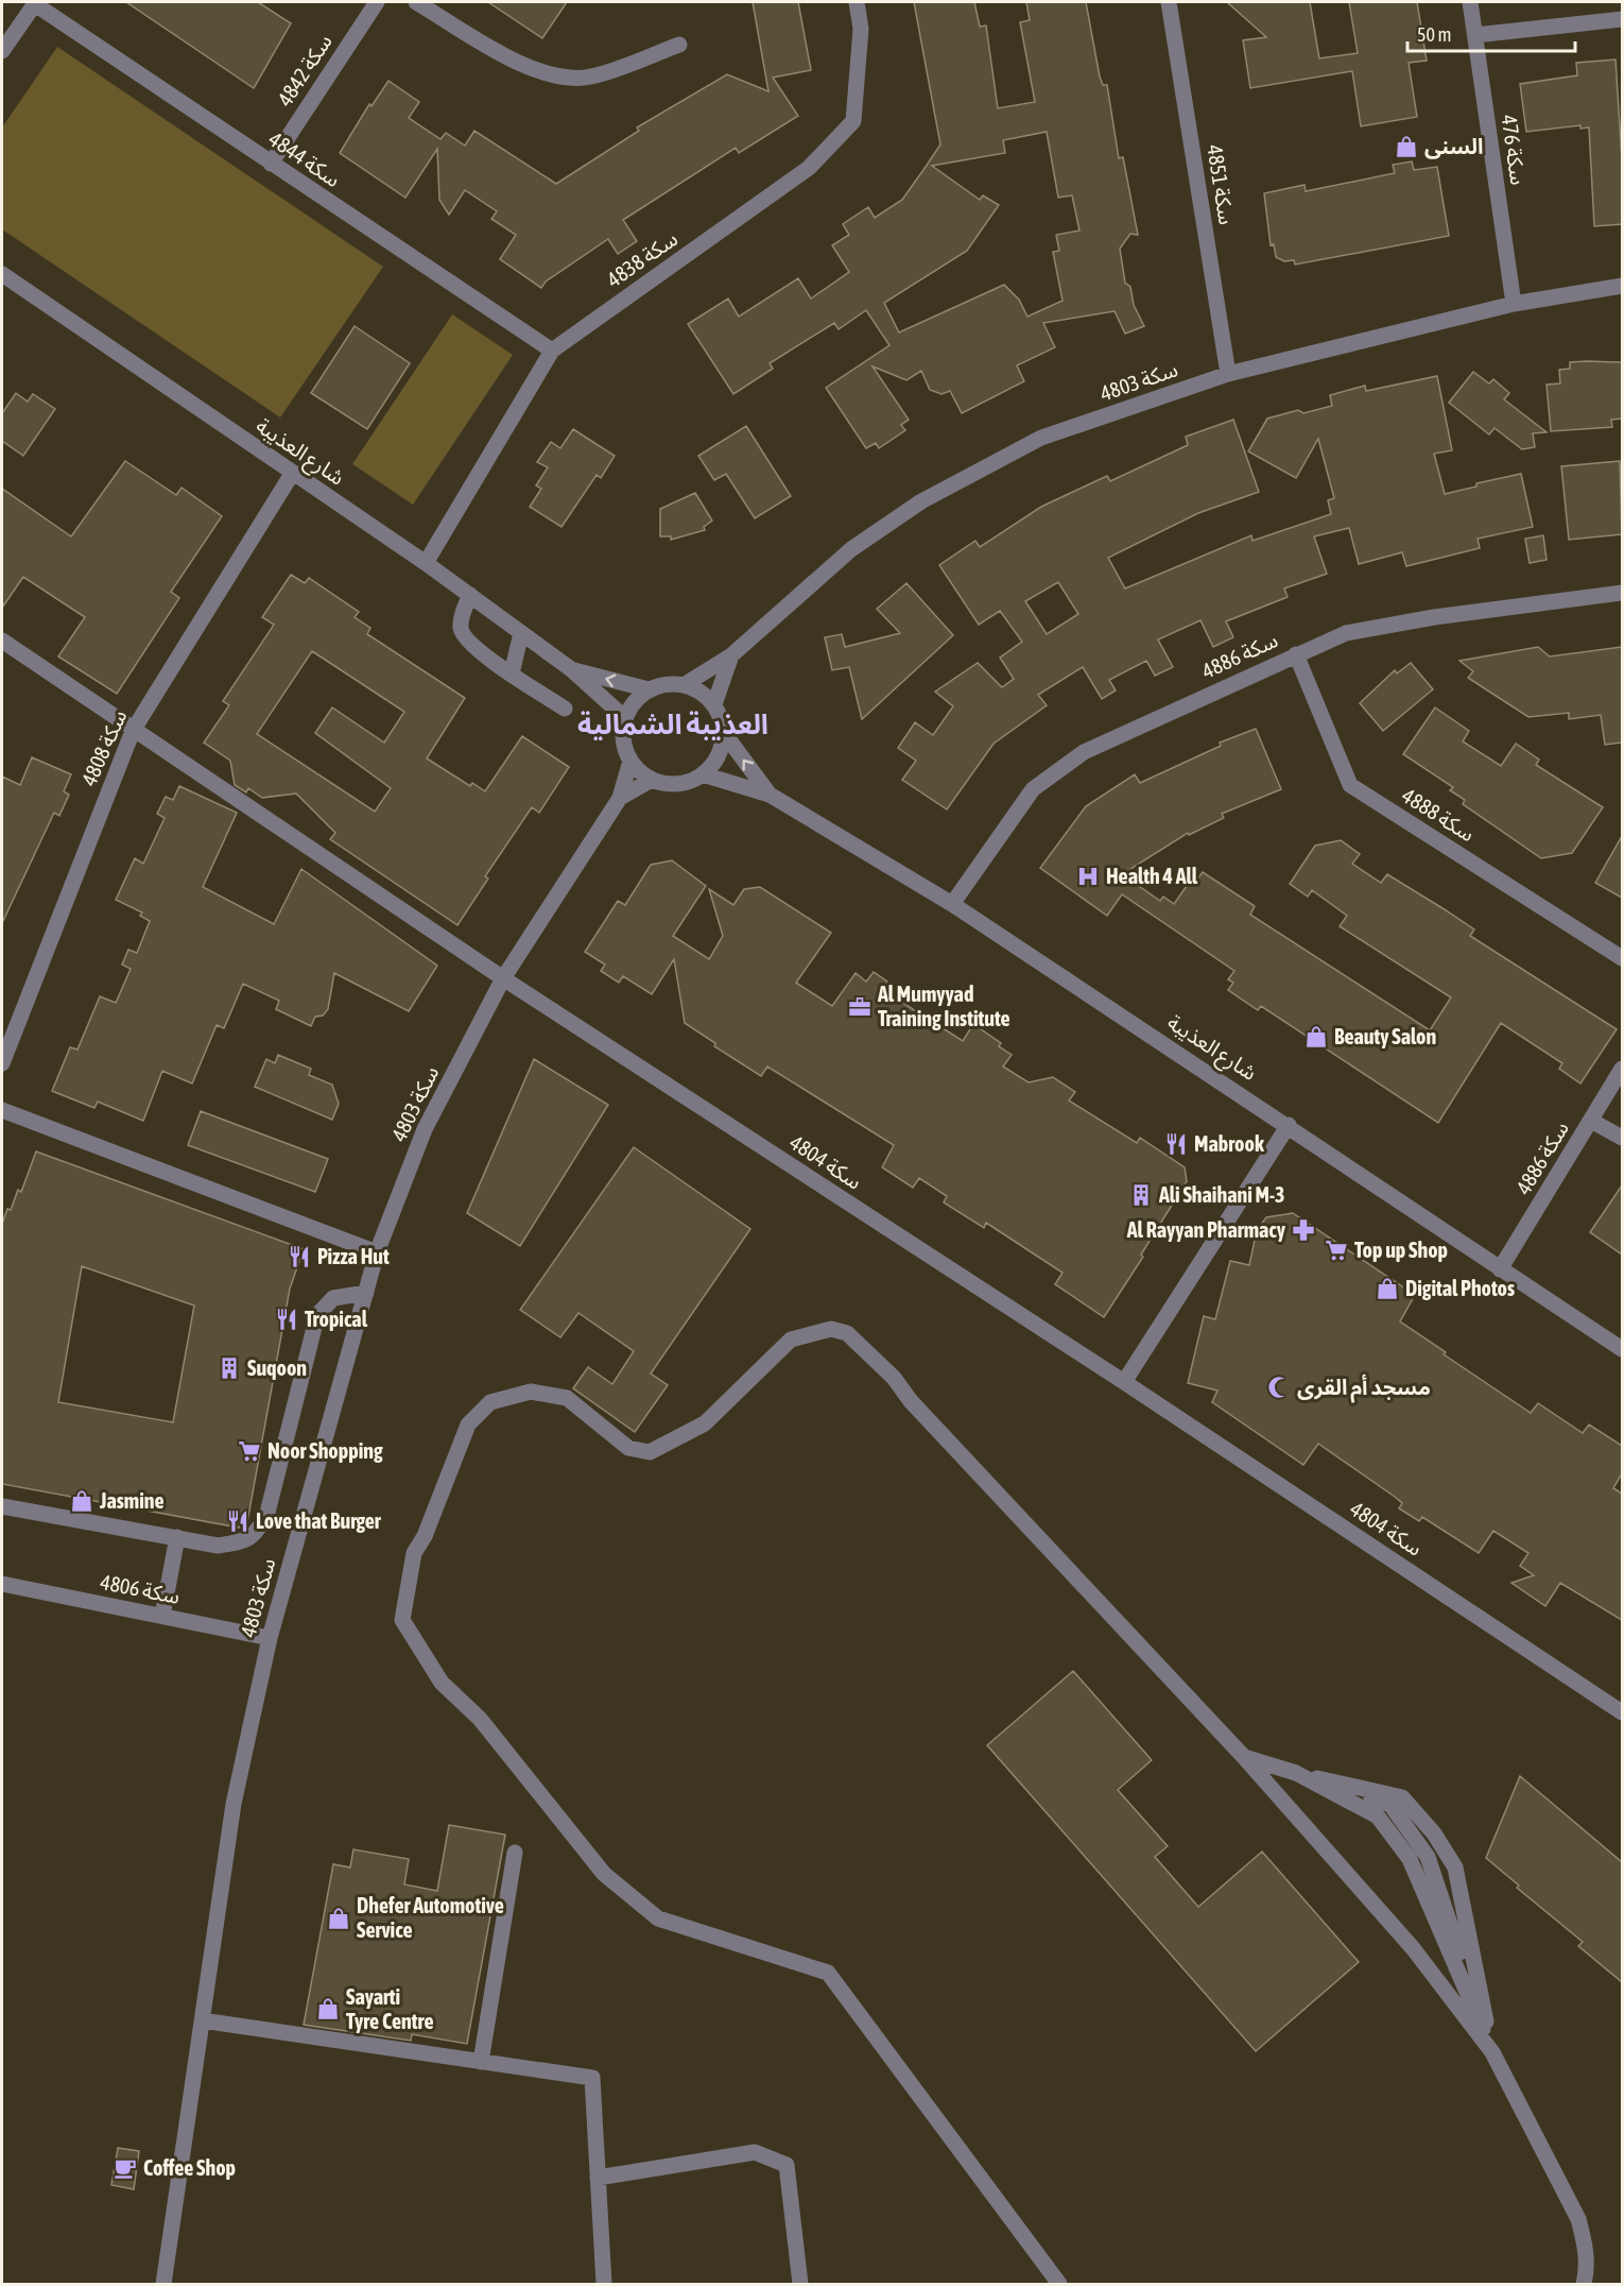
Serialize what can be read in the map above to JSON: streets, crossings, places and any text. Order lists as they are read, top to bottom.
{
  "streets": {
    "street": [
      "سكة 4842",
      "سكة 476",
      "سكة 4844",
      "سكة 4851",
      "سكة 4838",
      "سكة 4803",
      "شارع العذيبة",
      "سكة 4886",
      "سكة 4808",
      "سكة 4888",
      "سكة 4804",
      "سكة 4806"
    ]
  },
  "crossings": [
    ["سكة 4842", "سكة 4844"],
    ["سكة 476", "سكة 4803"],
    ["سكة 4844", "سكة 4838"],
    ["سكة 4851", "سكة 4803"],
    ["سكة 4838", "شارع العذيبة"],
    ["سكة 4803", "شارع العذيبة"],
    ["سكة 4803", "سكة 4804"],
    ["سكة 4803", "سكة 4806"],
    ["شارع العذيبة", "سكة 4886"],
    ["شارع العذيبة", "سكة 4808"],
    ["سكة 4886", "سكة 4888"],
    ["سكة 4808", "سكة 4804"]
  ],
  "districts": ["العذيبة الشمالية"],
  "places": {
    "shop": [
      "السنى",
      "Beauty Salon",
      "Digital Photos",
      "Jasmine",
      "Dhefer Automotive Service",
      "Sayarti Tyre Centre"
    ],
    "hospital": ["Health 4 All"],
    "office": ["Al Mumyyad Training Institute"],
    "restaurant": [
      "Mabrook",
      "Pizza Hut",
      "Tropical",
      "Love that Burger"
    ],
    "building": ["Ali Shaihani M-3", "Suqoon"],
    "pharmacy": ["Al Rayyan Pharmacy"],
    "supermarket": ["Top up Shop", "Noor Shopping"],
    "mosque": ["مسجد أم القرى"],
    "cafe": ["Coffee Shop"]
  },
  "scale_bar": "50 m"
}
